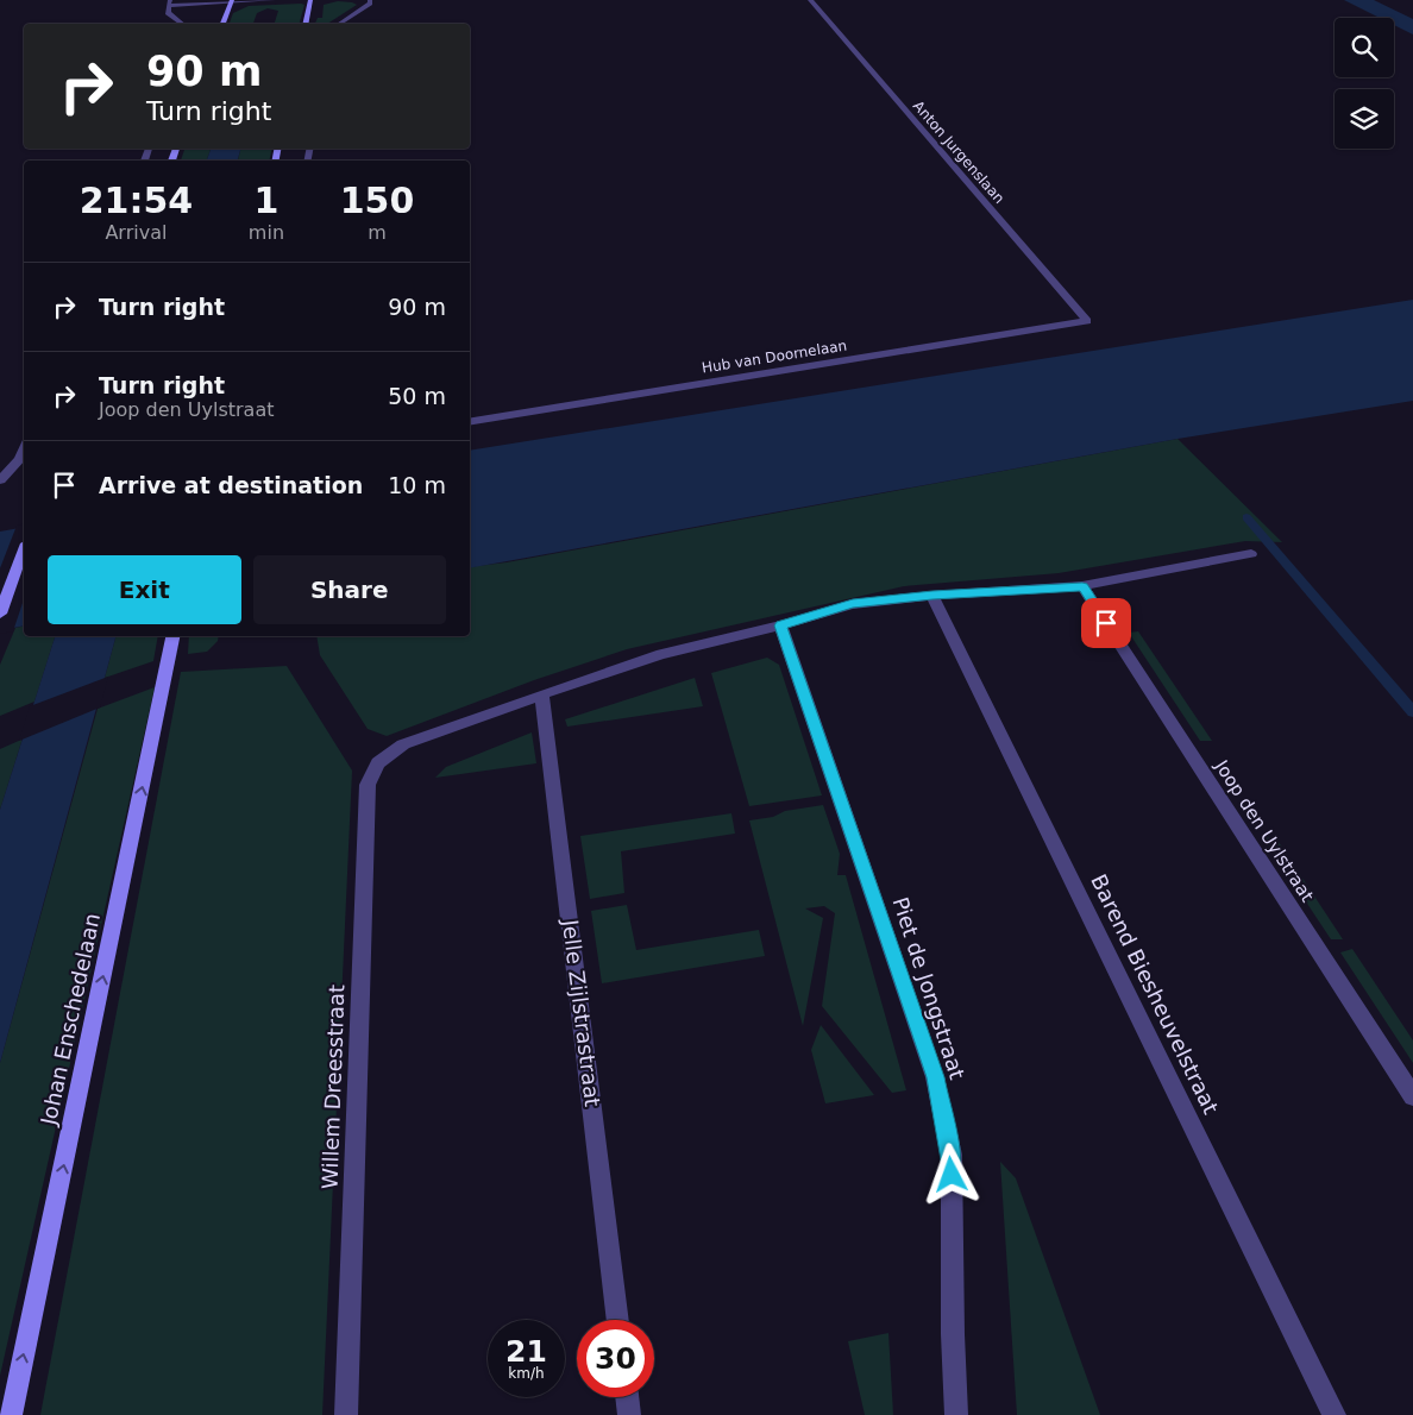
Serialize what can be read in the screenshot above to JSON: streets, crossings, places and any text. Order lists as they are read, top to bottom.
{
  "streets": {
    "street": [
      "Anton Jurgenslaan",
      "Hub van Doornelaan",
      "Joop den Uylstraat",
      "Piet de Jongstraat",
      "Barend Biesheuvelstraat",
      "Jelle Zijlstrastraat",
      "Johan Enschedelaan",
      "Willem Dreesstraat"
    ]
  },
  "crossings": [
    ["Anton Jurgenslaan", "Hub van Doornelaan"],
    ["Jelle Zijlstrastraat", "Willem Dreesstraat"]
  ],
  "one_way": ["Johan Enschedelaan"],
  "page": {
    "turn": ["90 m", "Turn right"],
    "eta": [
      "21:54",
      "Arrival",
      "1",
      "min",
      "150",
      "m"
    ],
    "list": [
      {
        "name": "Turn right",
        "value": "90 m"
      },
      {
        "name": "Turn right",
        "note": "Joop den Uylstraat",
        "value": "50 m"
      },
      {
        "name": "Arrive at destination",
        "value": "10 m"
      }
    ],
    "buttons": ["Exit", "Share"],
    "speed": "21 km/h",
    "limit": "30"
  }
}
